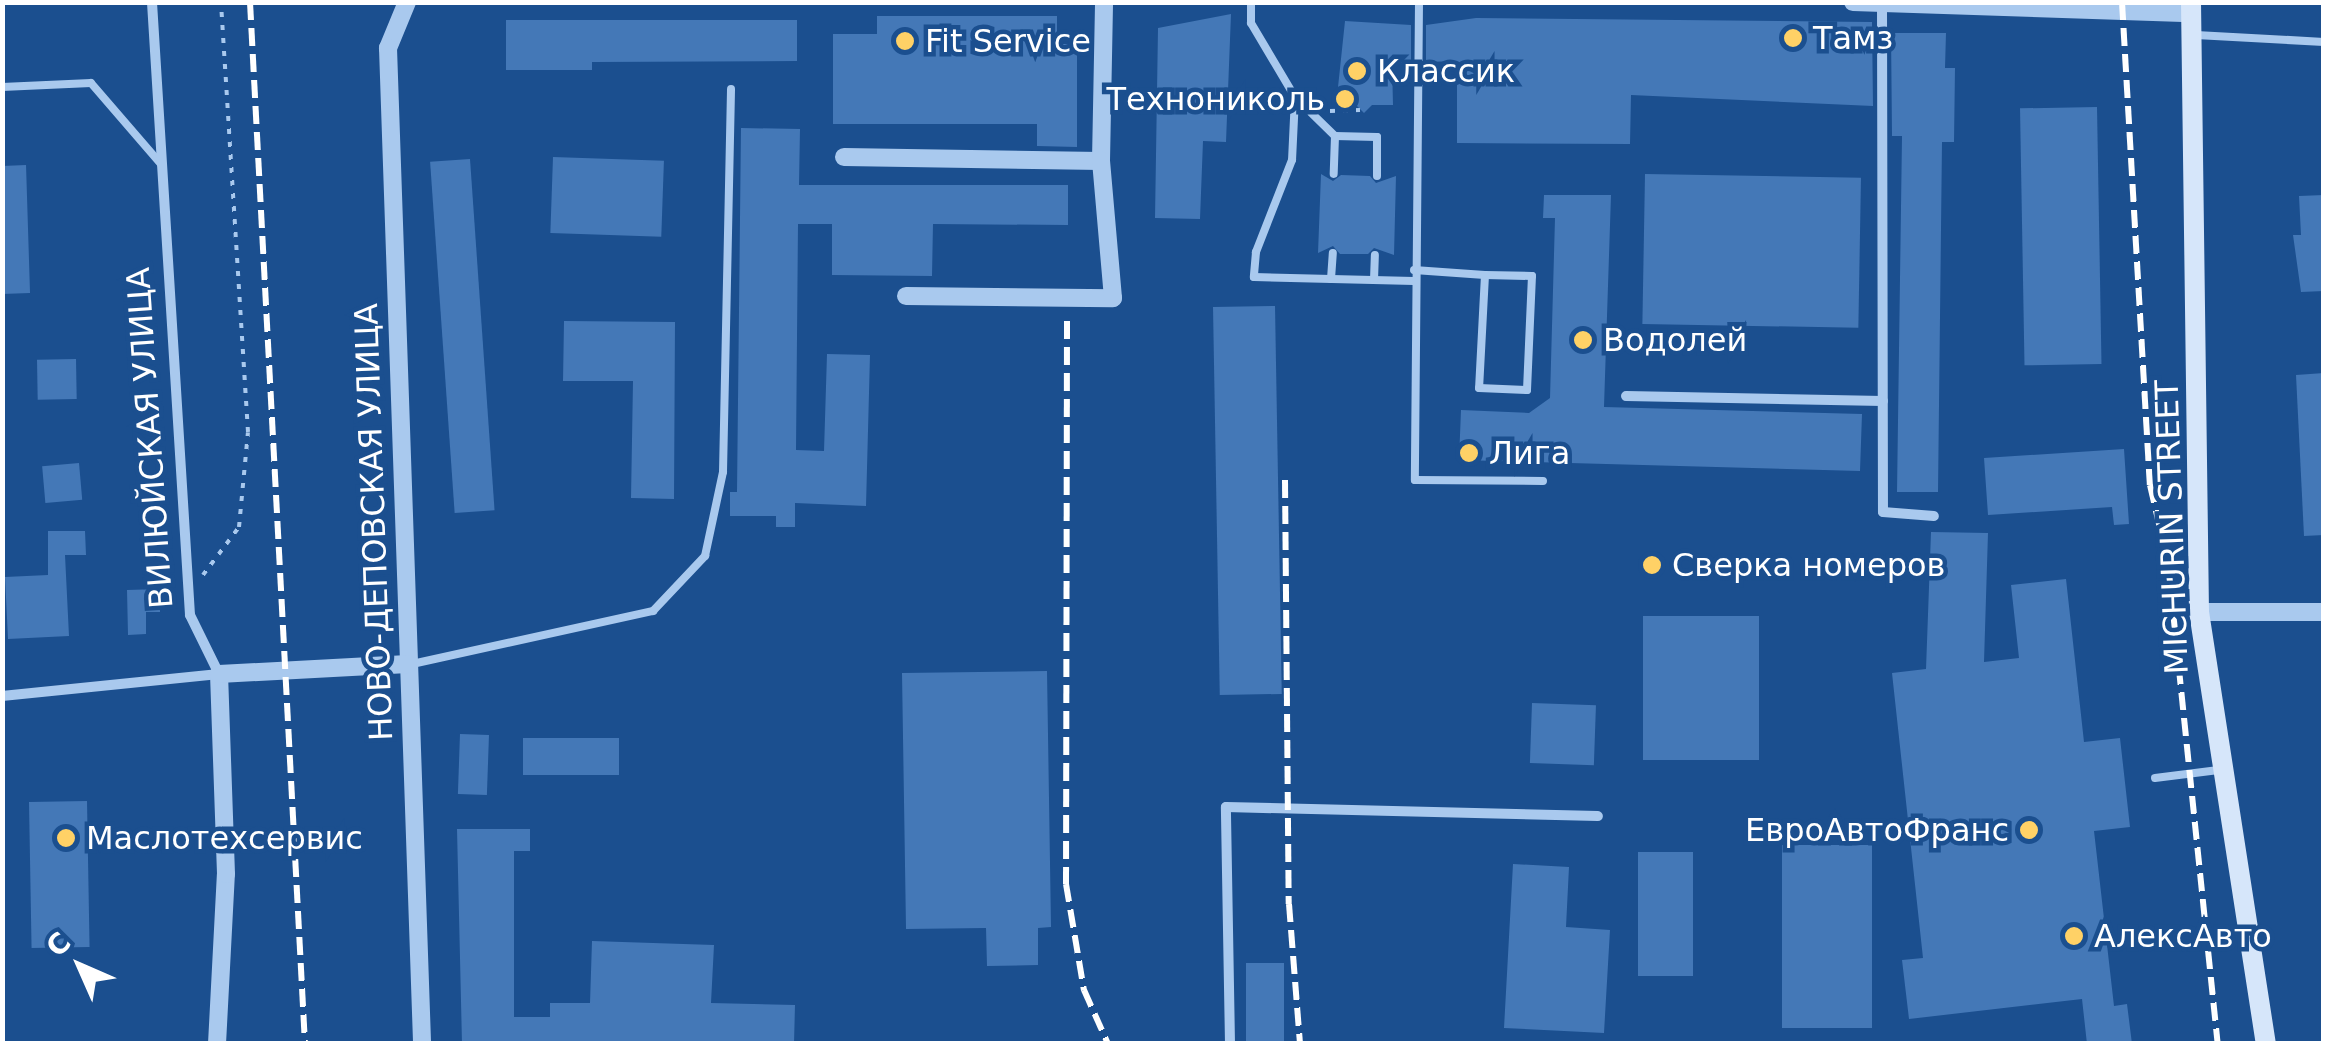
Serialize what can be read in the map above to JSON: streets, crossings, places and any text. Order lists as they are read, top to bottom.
{
  "streets": {
    "main road": ["MICHURIN STREET"],
    "street": ["ВИЛЮЙСКАЯ УЛИЦА", "НОВО-ДЕПОВСКАЯ УЛИЦА"]
  },
  "places": [
    "Тамз",
    "Fit Service",
    "Классик",
    "Технониколь",
    "Водолей",
    "Лига",
    "Сверка номеров",
    "ЕвроАвтоФранс",
    "Маслотехсервис",
    "АлексАвто"
  ],
  "north": "top left"
}
